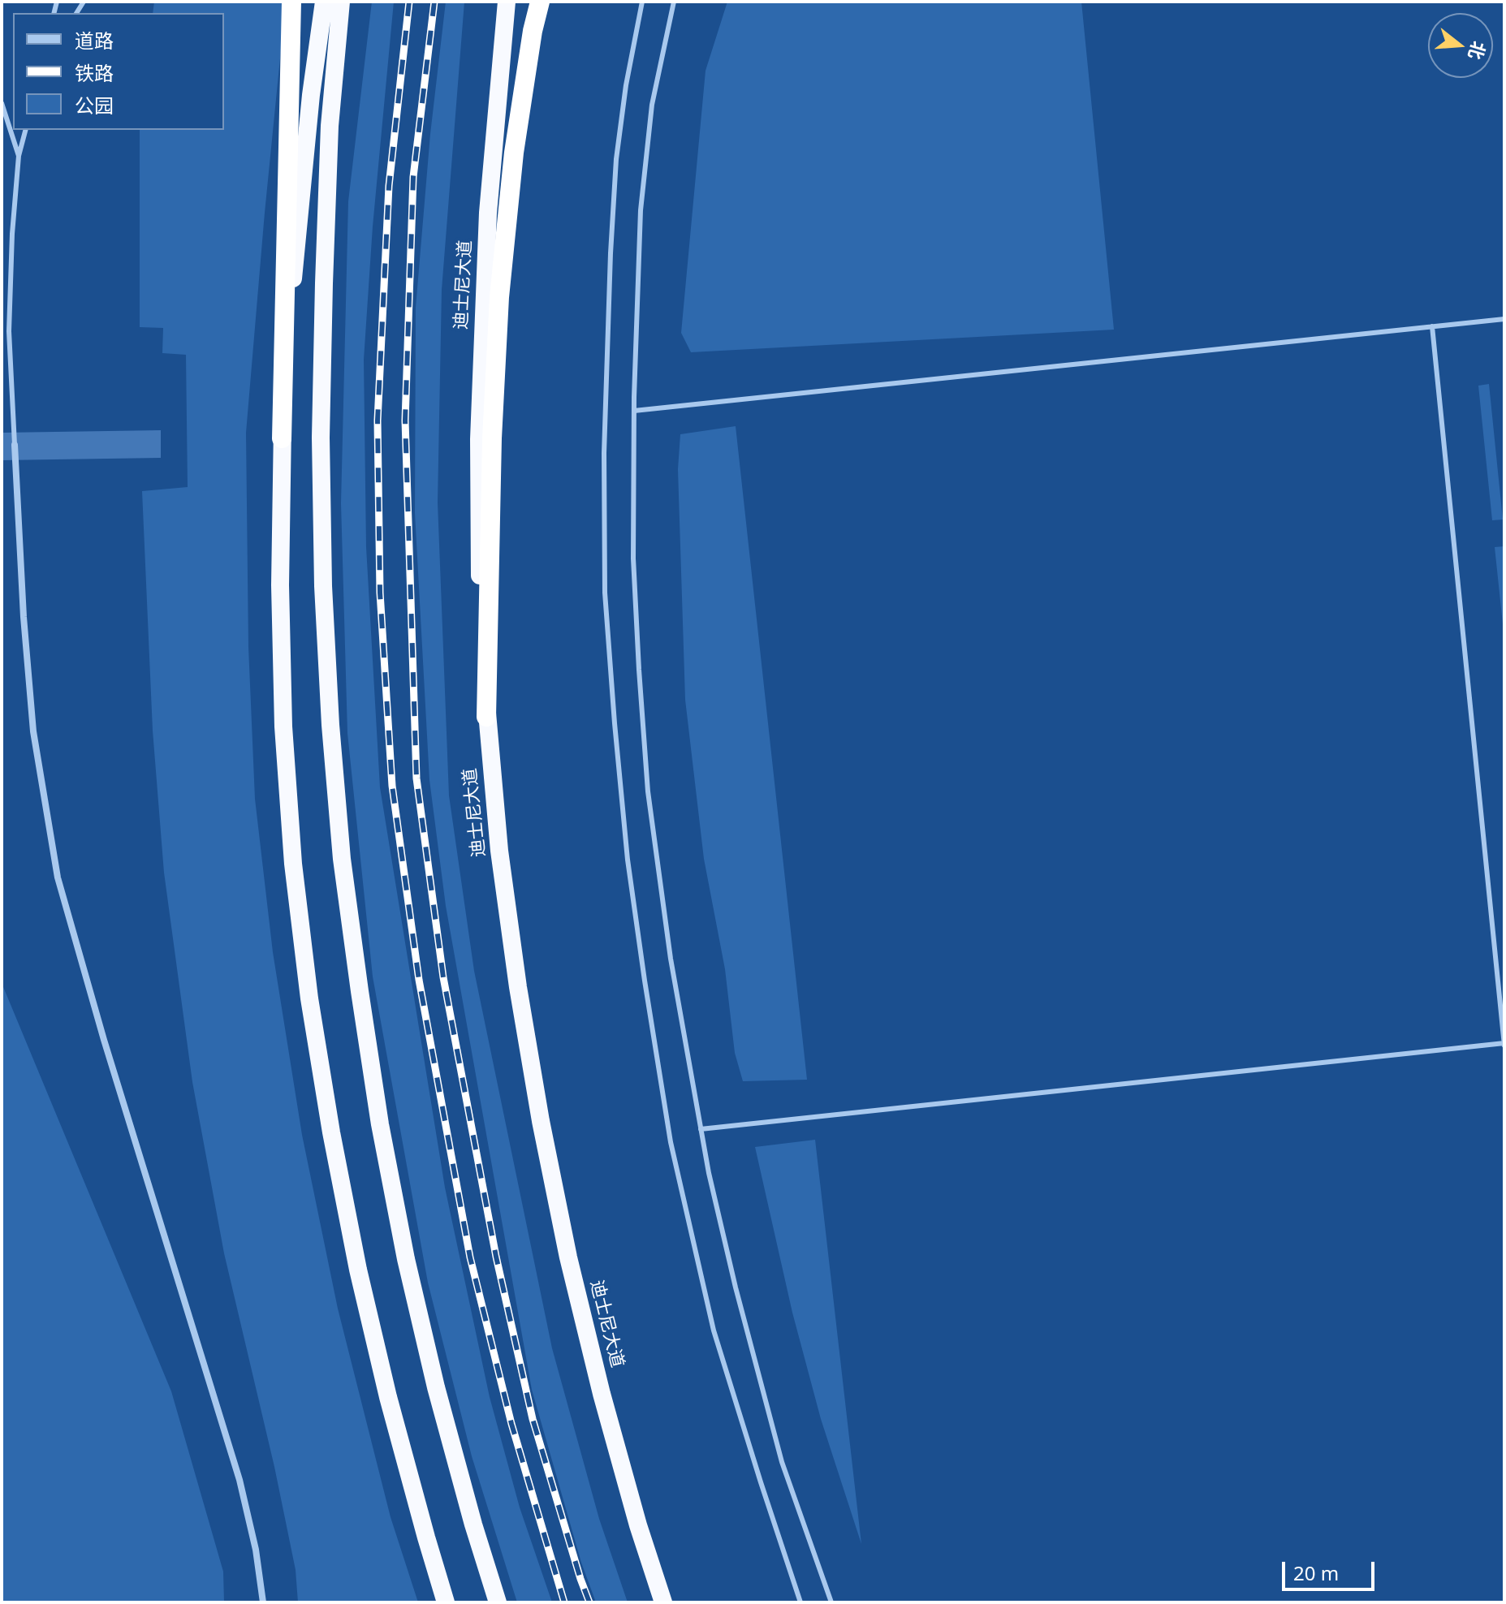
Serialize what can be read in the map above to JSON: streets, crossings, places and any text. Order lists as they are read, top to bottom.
{
  "streets": {
    "highway": ["迪士尼大道"]
  },
  "legend": ["道路", "铁路", "公园"],
  "scale_bar": "20 m",
  "north": "right"
}
